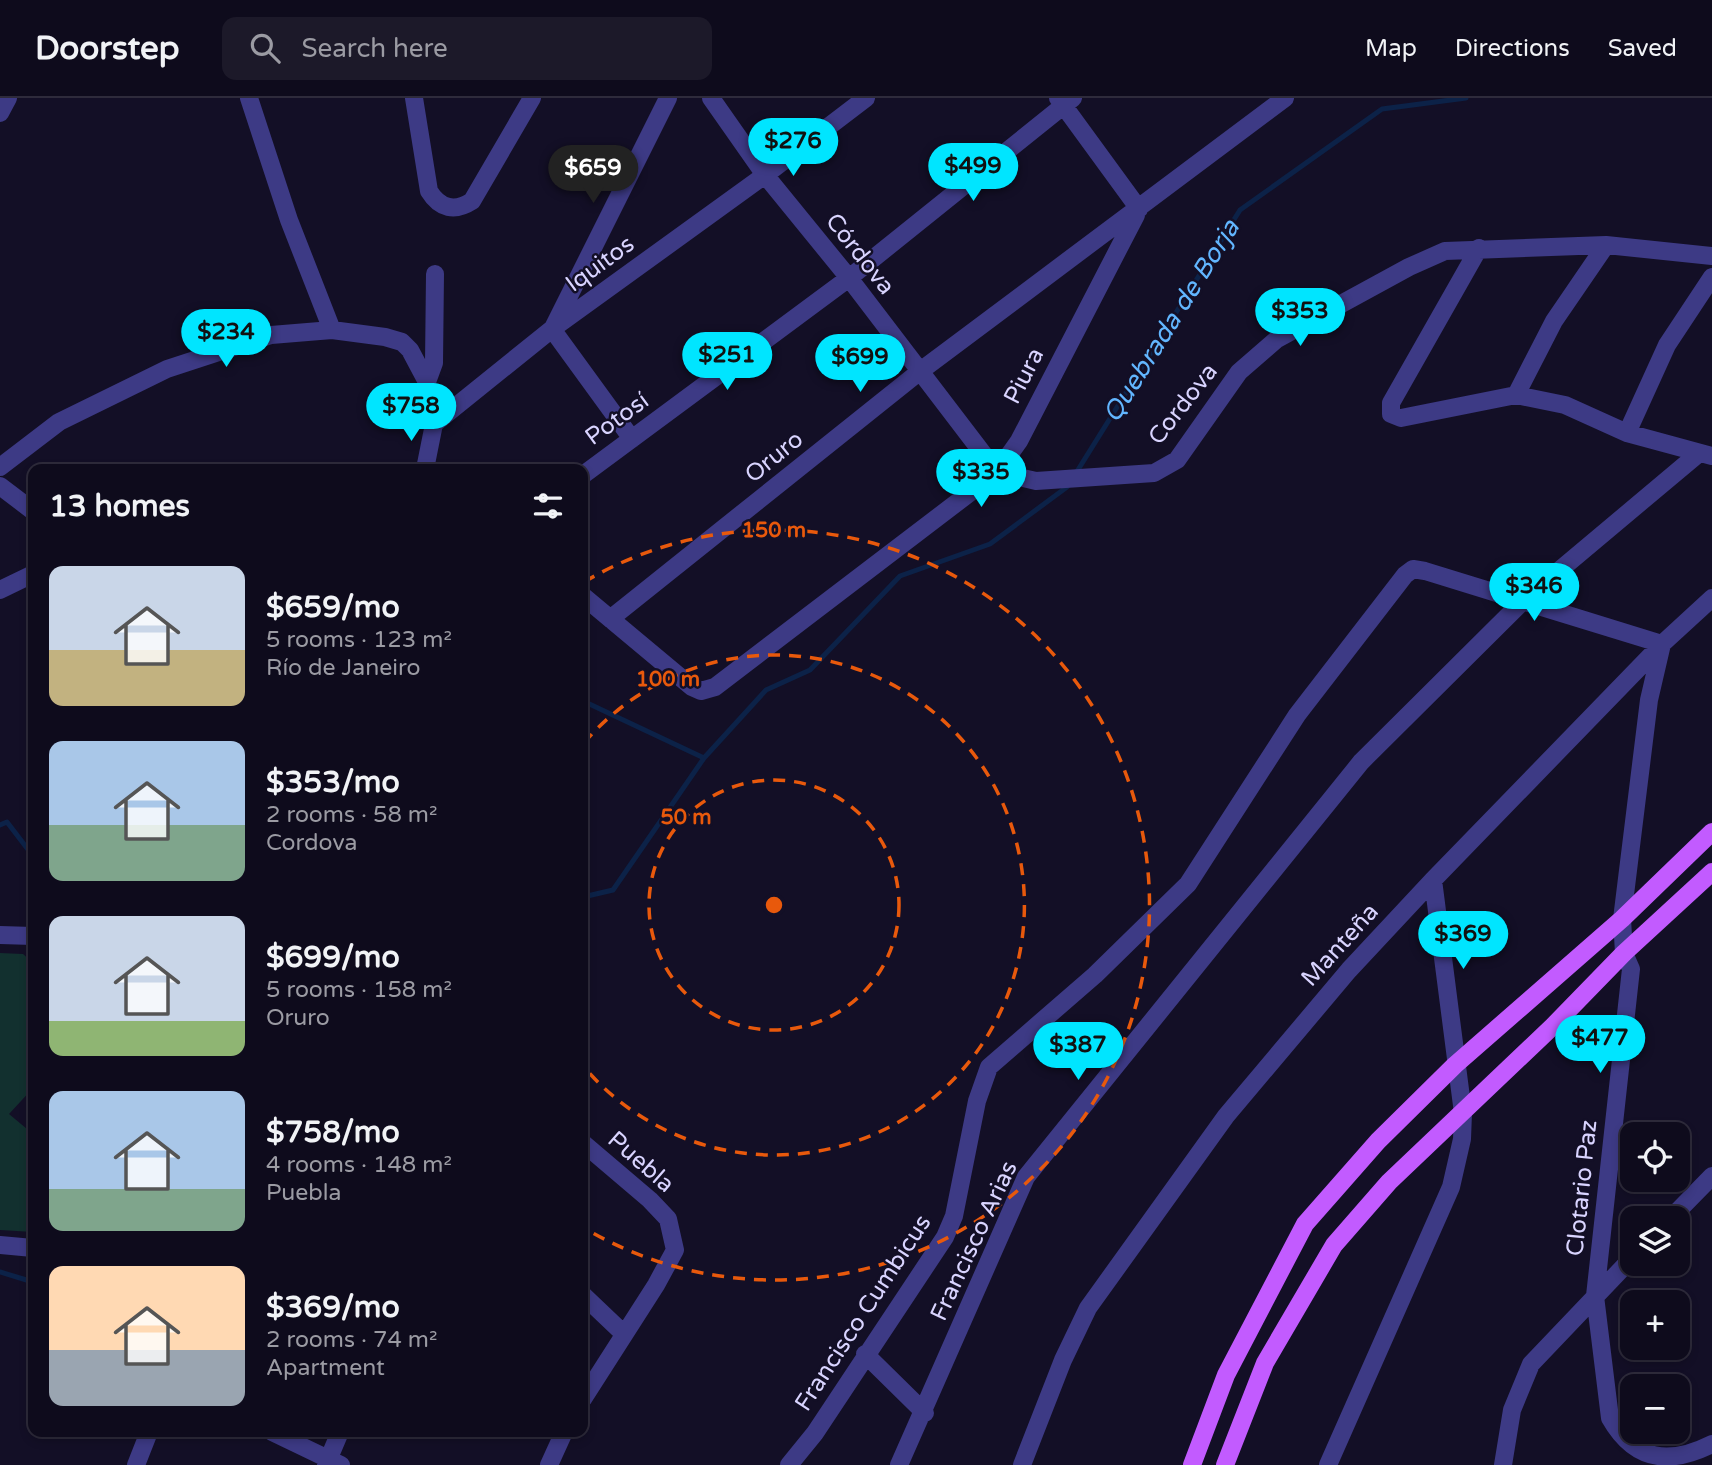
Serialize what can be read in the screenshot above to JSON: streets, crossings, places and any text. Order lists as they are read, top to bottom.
{
  "streets": {
    "street": [
      "Córdova",
      "Iquitos",
      "Piura",
      "Cordova",
      "Potosí",
      "Oruro",
      "Manteña",
      "Puebla",
      "Clotario Paz",
      "Francisco Arias",
      "Francisco Cumbicus"
    ]
  },
  "crossings": [
    ["Córdova", "Iquitos"],
    ["Córdova", "Piura"],
    ["Córdova", "Cordova"],
    ["Córdova", "Potosí"],
    ["Córdova", "Oruro"],
    ["Piura", "Cordova"],
    ["Piura", "Oruro"],
    ["Manteña", "Clotario Paz"],
    ["Francisco Arias", "Francisco Cumbicus"]
  ],
  "water": ["Quebrada de Borja"],
  "page": {
    "header": "Doorstep",
    "search": "Search here",
    "nav": ["Map", "Directions", "Saved"],
    "price": [
      "$276",
      "$499",
      "$659",
      "$353",
      "$234",
      "$251",
      "$699",
      "$758",
      "$335",
      "$346",
      "$369",
      "$477",
      "$387"
    ],
    "heading": "13 homes",
    "list": [
      {
        "name": "$659/mo",
        "note": "5 rooms · 123 m² · Río de Janeiro"
      },
      {
        "name": "$353/mo",
        "note": "2 rooms · 58 m² · Cordova"
      },
      {
        "name": "$699/mo",
        "note": "5 rooms · 158 m² · Oruro"
      },
      {
        "name": "$758/mo",
        "note": "4 rooms · 148 m² · Puebla"
      },
      {
        "name": "$369/mo",
        "note": "2 rooms · 74 m² · Apartment"
      }
    ],
    "map_buttons": ["+", "−"]
  },
  "rings": ["150 m", "100 m", "50 m"]
}
